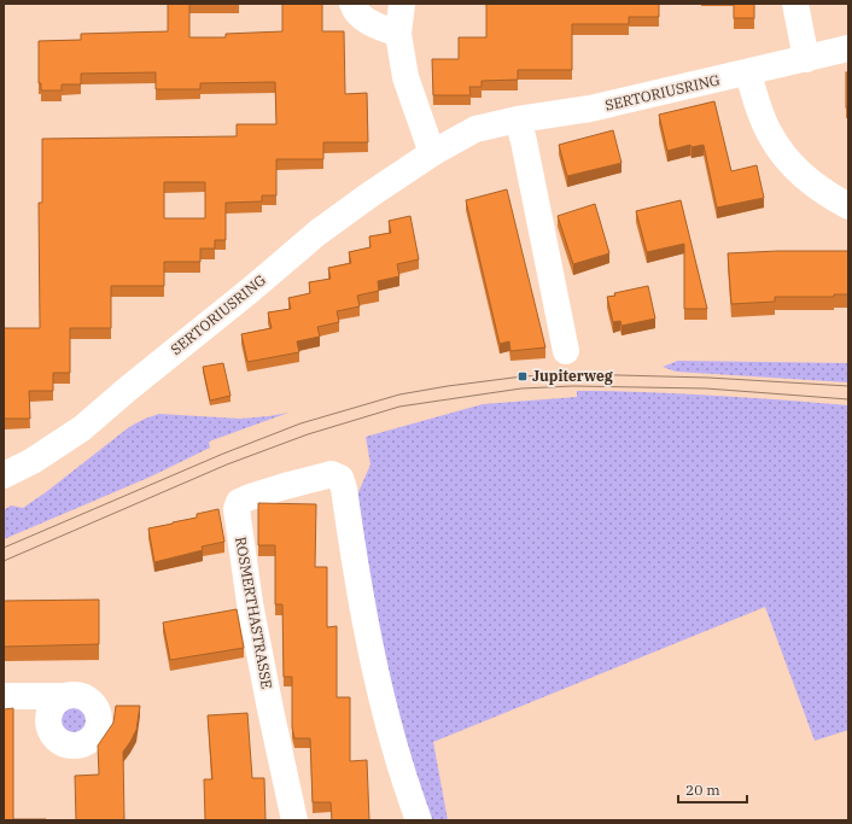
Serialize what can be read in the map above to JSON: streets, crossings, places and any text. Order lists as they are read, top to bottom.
{
  "streets": {
    "street": ["SERTORIUSRING", "ROSMERTHASTRASSE"]
  },
  "places": {
    "transit": ["Jupiterweg"]
  },
  "scale_bar": "20 m"
}
